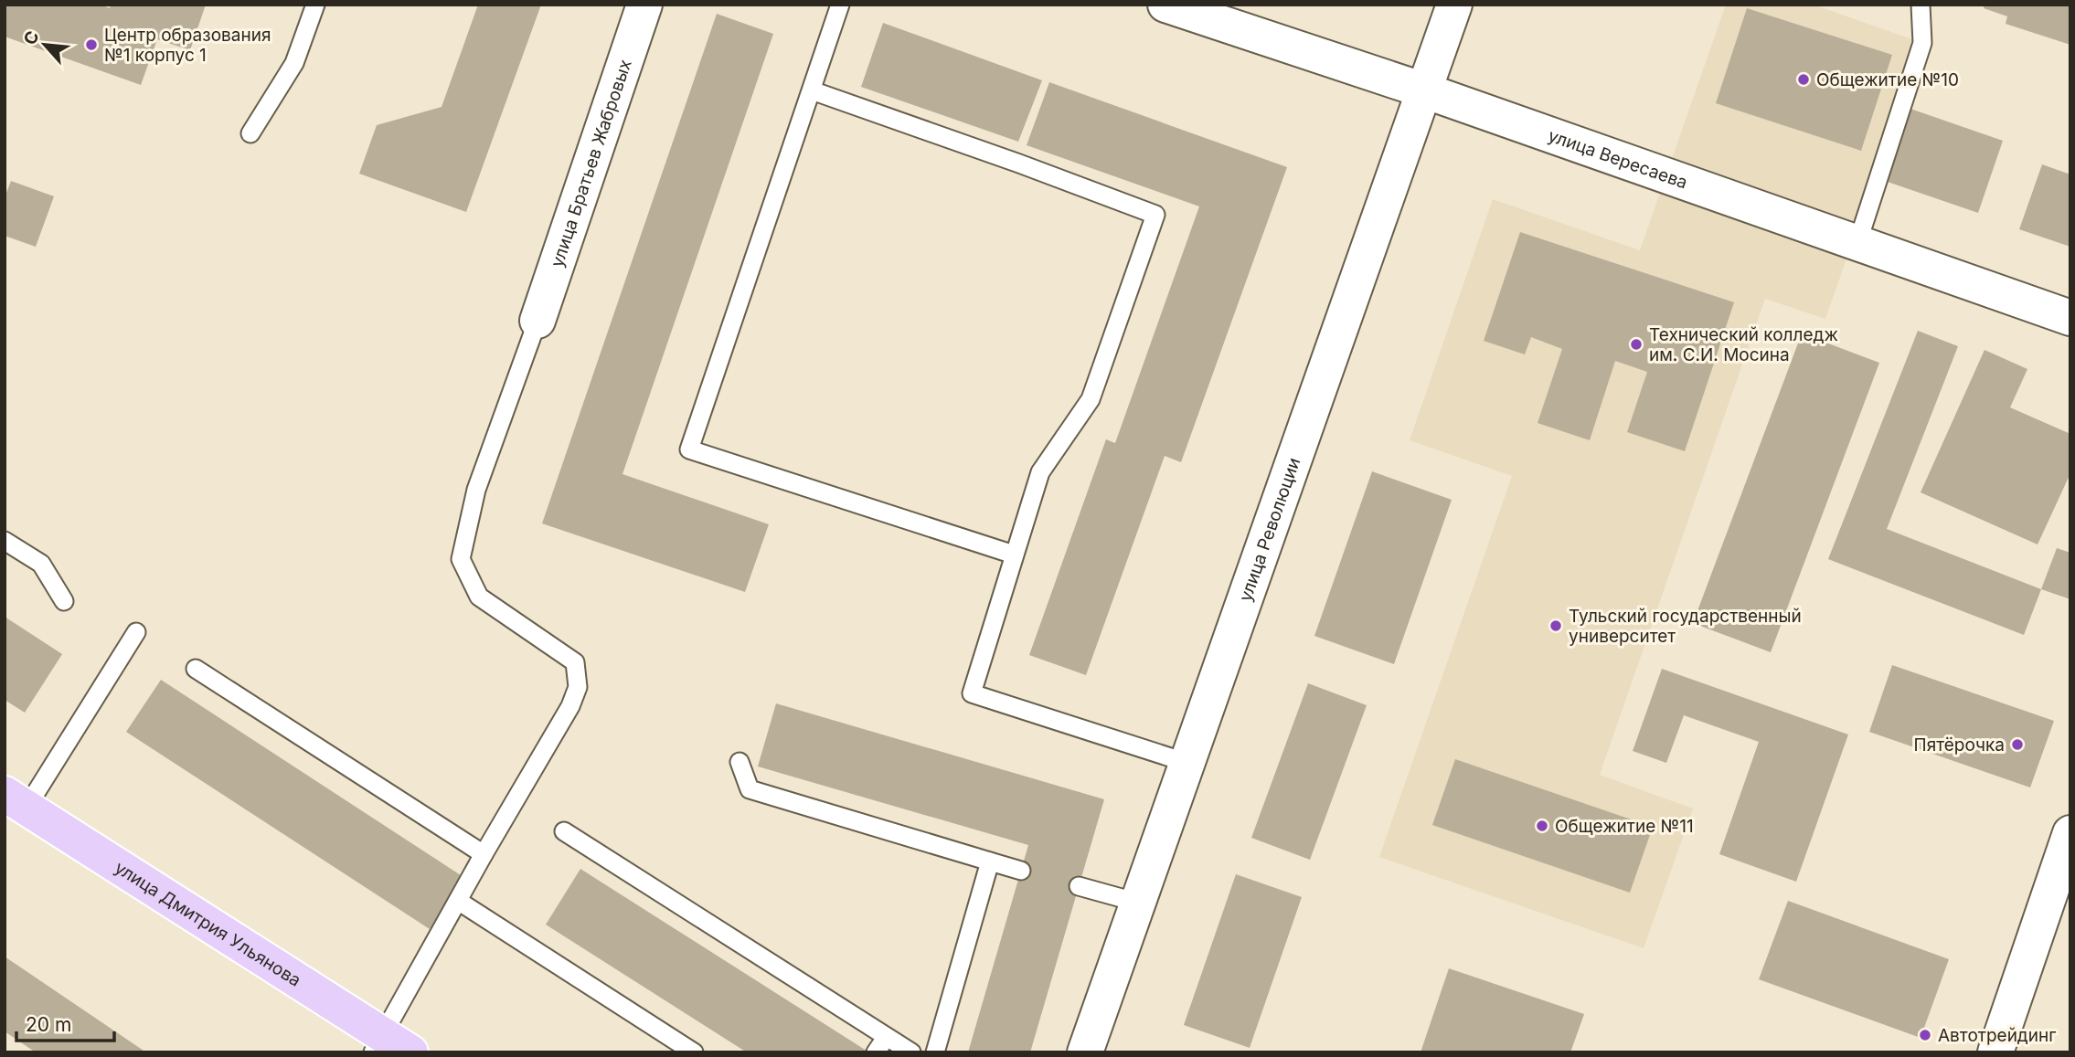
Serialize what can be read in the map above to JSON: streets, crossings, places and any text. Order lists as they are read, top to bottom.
{
  "streets": {
    "main road": ["улица Дмитрия Ульянова"],
    "street": ["улица Вересаева", "улица Братьев Жабровых", "улица Революции"]
  },
  "crossings": [
    ["улица Вересаева", "улица Революции"]
  ],
  "places": [
    "Центр образования №1 корпус 1",
    "Общежитие №10",
    "Технический колледж им. С.И. Мосина",
    "Тульский государственный университет",
    "Пятёрочка",
    "Общежитие №11",
    "Автотрейдинг"
  ],
  "scale_bar": "20 m",
  "north": "top left"
}
